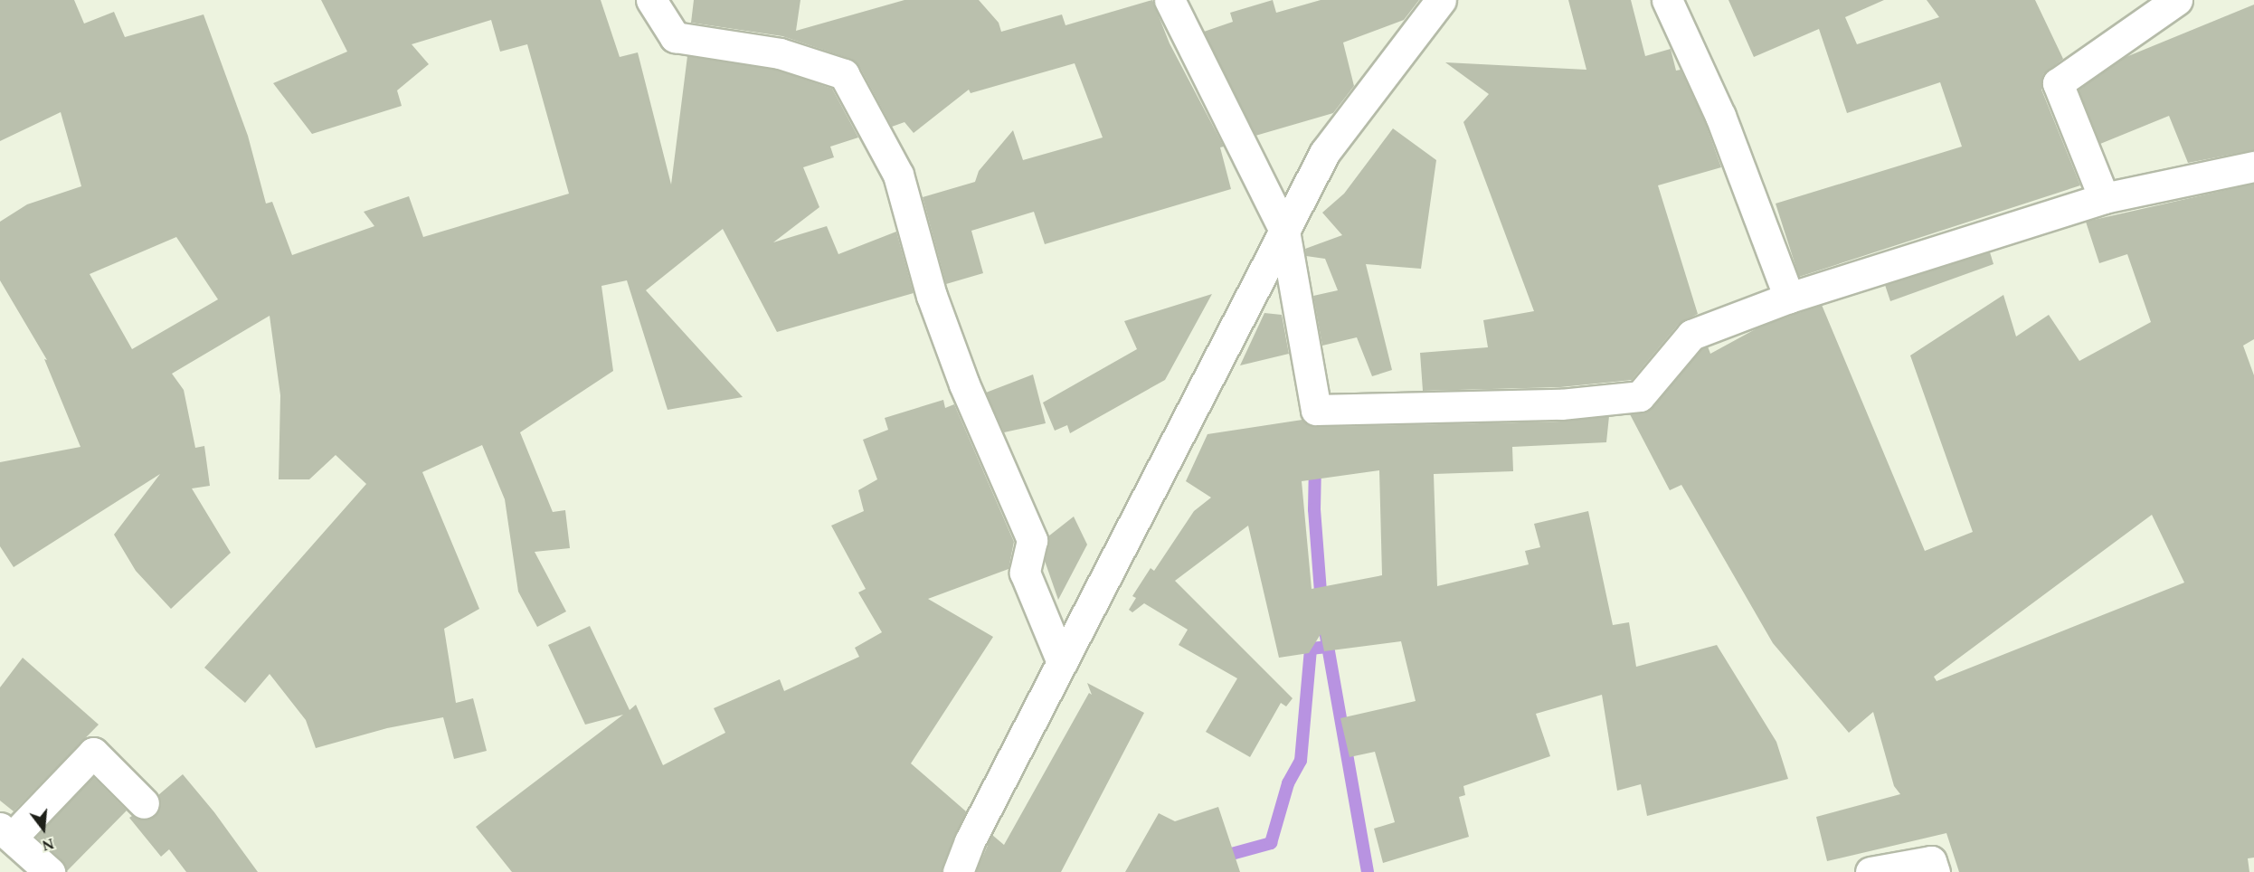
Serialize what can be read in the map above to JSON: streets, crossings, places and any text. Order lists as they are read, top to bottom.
{
  "north": "bottom"
}
